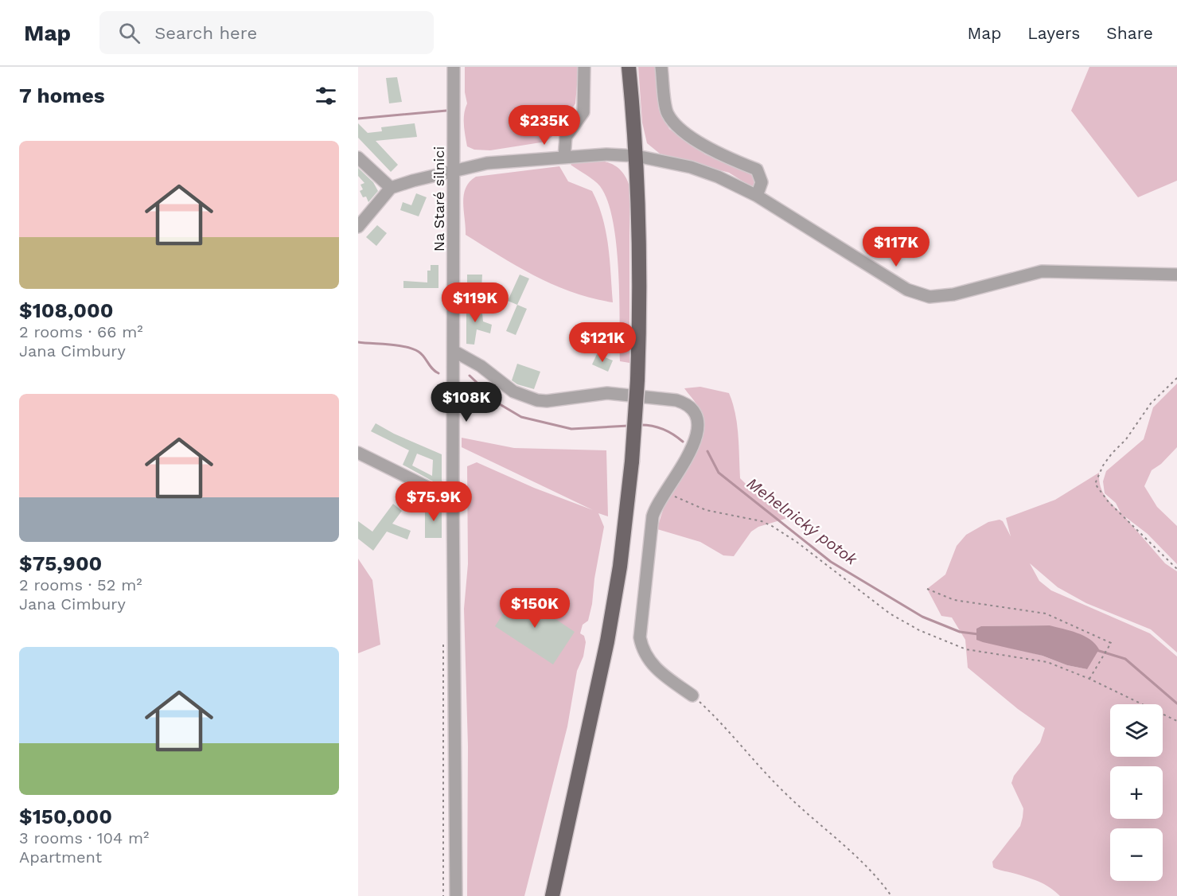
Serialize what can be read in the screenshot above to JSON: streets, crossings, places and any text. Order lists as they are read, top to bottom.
{
  "streets": {
    "street": ["Na Staré silnici"]
  },
  "water": ["Mehelnický potok"],
  "page": {
    "header": "Map",
    "search": "Search here",
    "nav": ["Map", "Layers", "Share"],
    "heading": "7 homes",
    "price": [
      "$235K",
      "$117K",
      "$119K",
      "$121K",
      "$108K",
      "$75.9K",
      "$150K"
    ],
    "list": [
      {
        "name": "$108,000",
        "note": "2 rooms · 66 m² · Jana Cimbury"
      },
      {
        "name": "$75,900",
        "note": "2 rooms · 52 m² · Jana Cimbury"
      },
      {
        "name": "$150,000",
        "note": "3 rooms · 104 m² · Apartment"
      }
    ],
    "map_buttons": ["+", "−"]
  }
}
